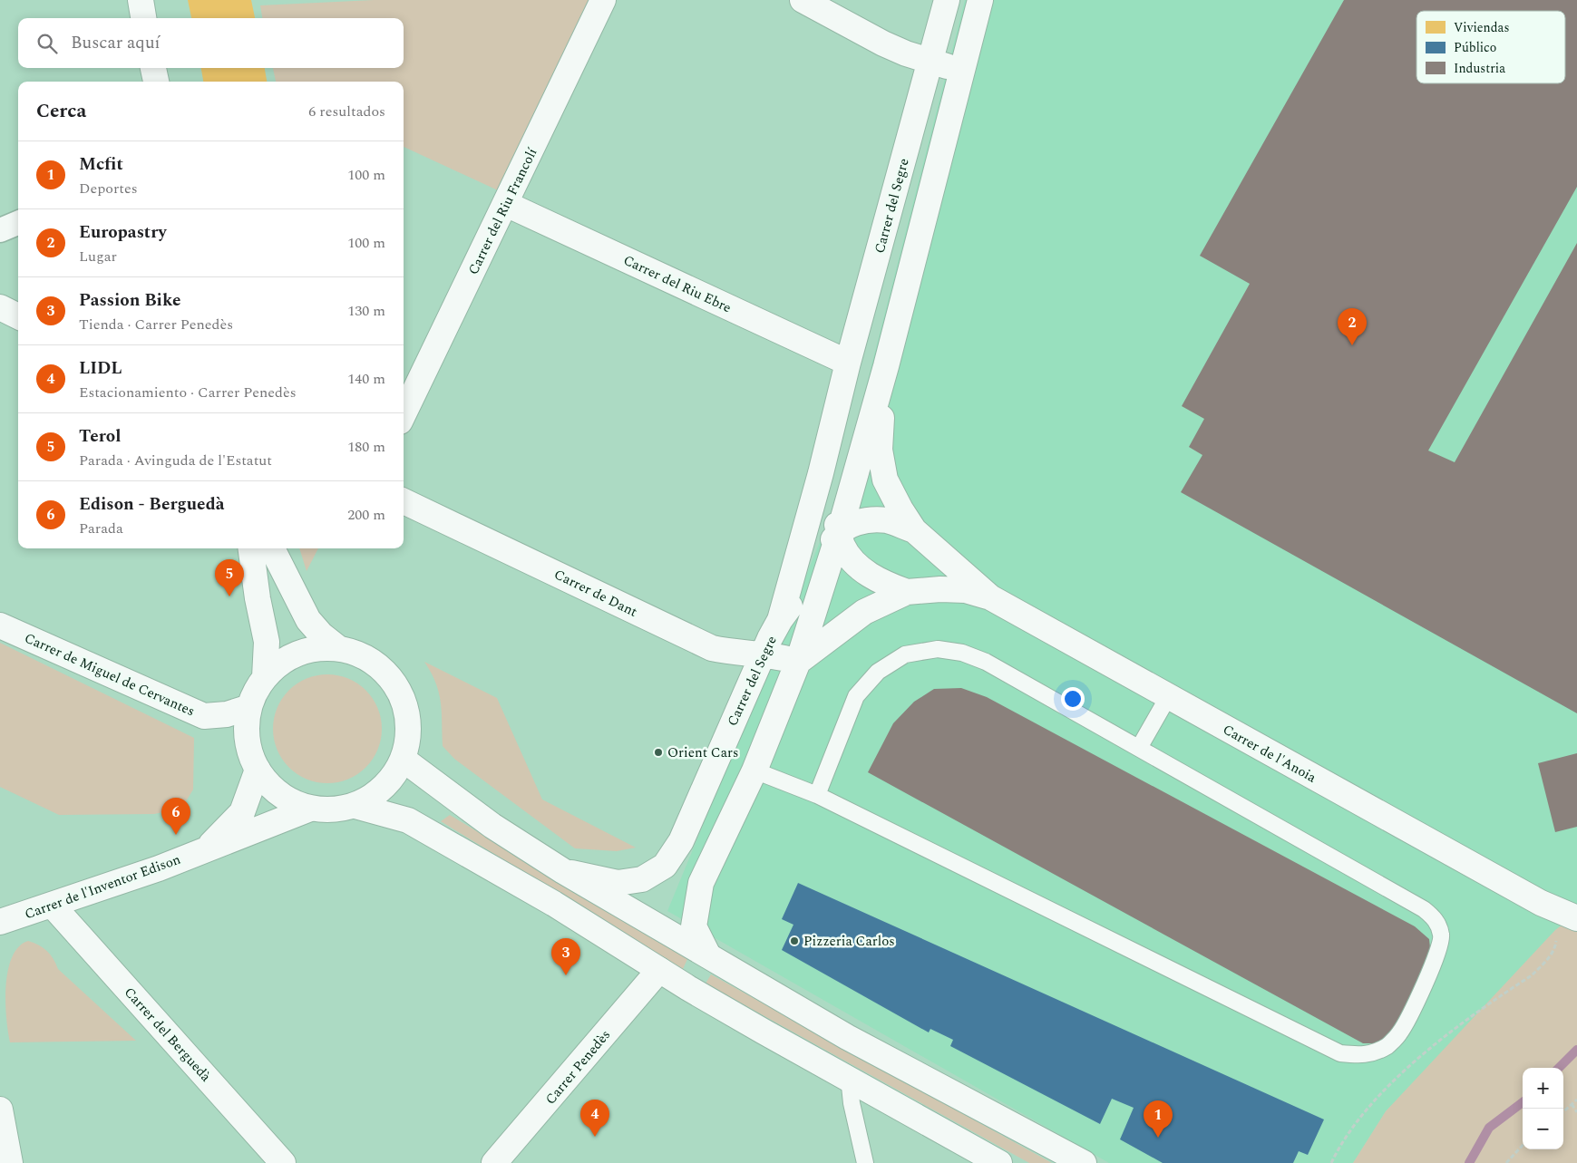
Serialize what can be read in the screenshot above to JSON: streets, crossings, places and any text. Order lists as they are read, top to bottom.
{
  "streets": {
    "street": [
      "Carrer del Segre",
      "Carrer del Riu Francolí",
      "Carrer del Riu Ebre",
      "Carrer de Dant",
      "Carrer de Miguel de Cervantes",
      "Carrer de l'Anoia",
      "Carrer de l'Inventor Edison",
      "Carrer del Berguedà",
      "Carrer Penedès"
    ]
  },
  "crossings": [
    ["Carrer del Segre", "Carrer del Riu Ebre"],
    ["Carrer del Segre", "Carrer de Dant"],
    ["Carrer del Segre", "Carrer de l'Anoia"],
    ["Carrer del Riu Francolí", "Carrer del Riu Ebre"],
    ["Carrer de l'Inventor Edison", "Carrer del Berguedà"]
  ],
  "places": ["Orient Cars", "Pizzeria Carlos"],
  "legend": ["Viviendas", "Público", "Industria"],
  "page": {
    "search": "Buscar aquí",
    "heading": ["Cerca", "6 resultados"],
    "list": [
      {
        "mark": "1",
        "name": "Mcfit",
        "note": "Deportes",
        "value": "100 m"
      },
      {
        "mark": "2",
        "name": "Europastry",
        "note": "Lugar",
        "value": "100 m"
      },
      {
        "mark": "3",
        "name": "Passion Bike",
        "note": "Tienda · Carrer Penedès",
        "value": "130 m"
      },
      {
        "mark": "4",
        "name": "LIDL",
        "note": "Estacionamiento · Carrer Penedès",
        "value": "140 m"
      },
      {
        "mark": "5",
        "name": "Terol",
        "note": "Parada · Avinguda de l'Estatut",
        "value": "180 m"
      },
      {
        "mark": "6",
        "name": "Edison - Berguedà",
        "note": "Parada",
        "value": "200 m"
      }
    ],
    "pins": [
      "2",
      "5",
      "6",
      "3",
      "4",
      "1"
    ],
    "map_buttons": ["+", "−"]
  }
}
